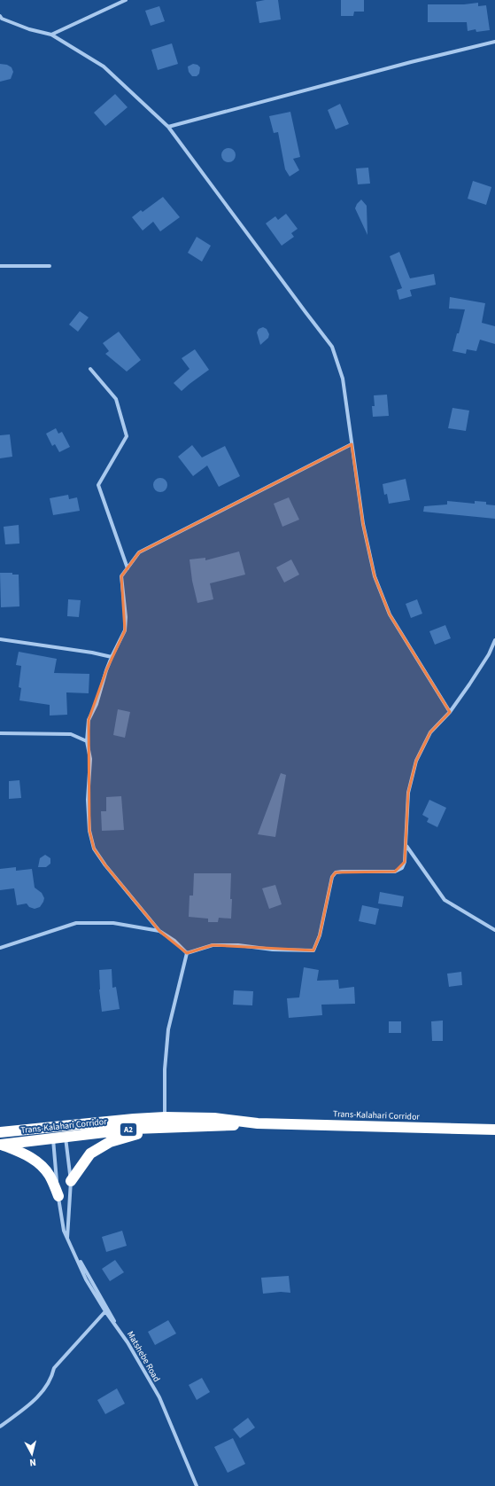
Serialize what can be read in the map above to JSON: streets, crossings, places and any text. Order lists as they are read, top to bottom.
{
  "streets": {
    "highway": ["Trans-Kalahari Corridor", "A2"],
    "street": ["Matshebe Road"]
  },
  "north": "bottom"
}
